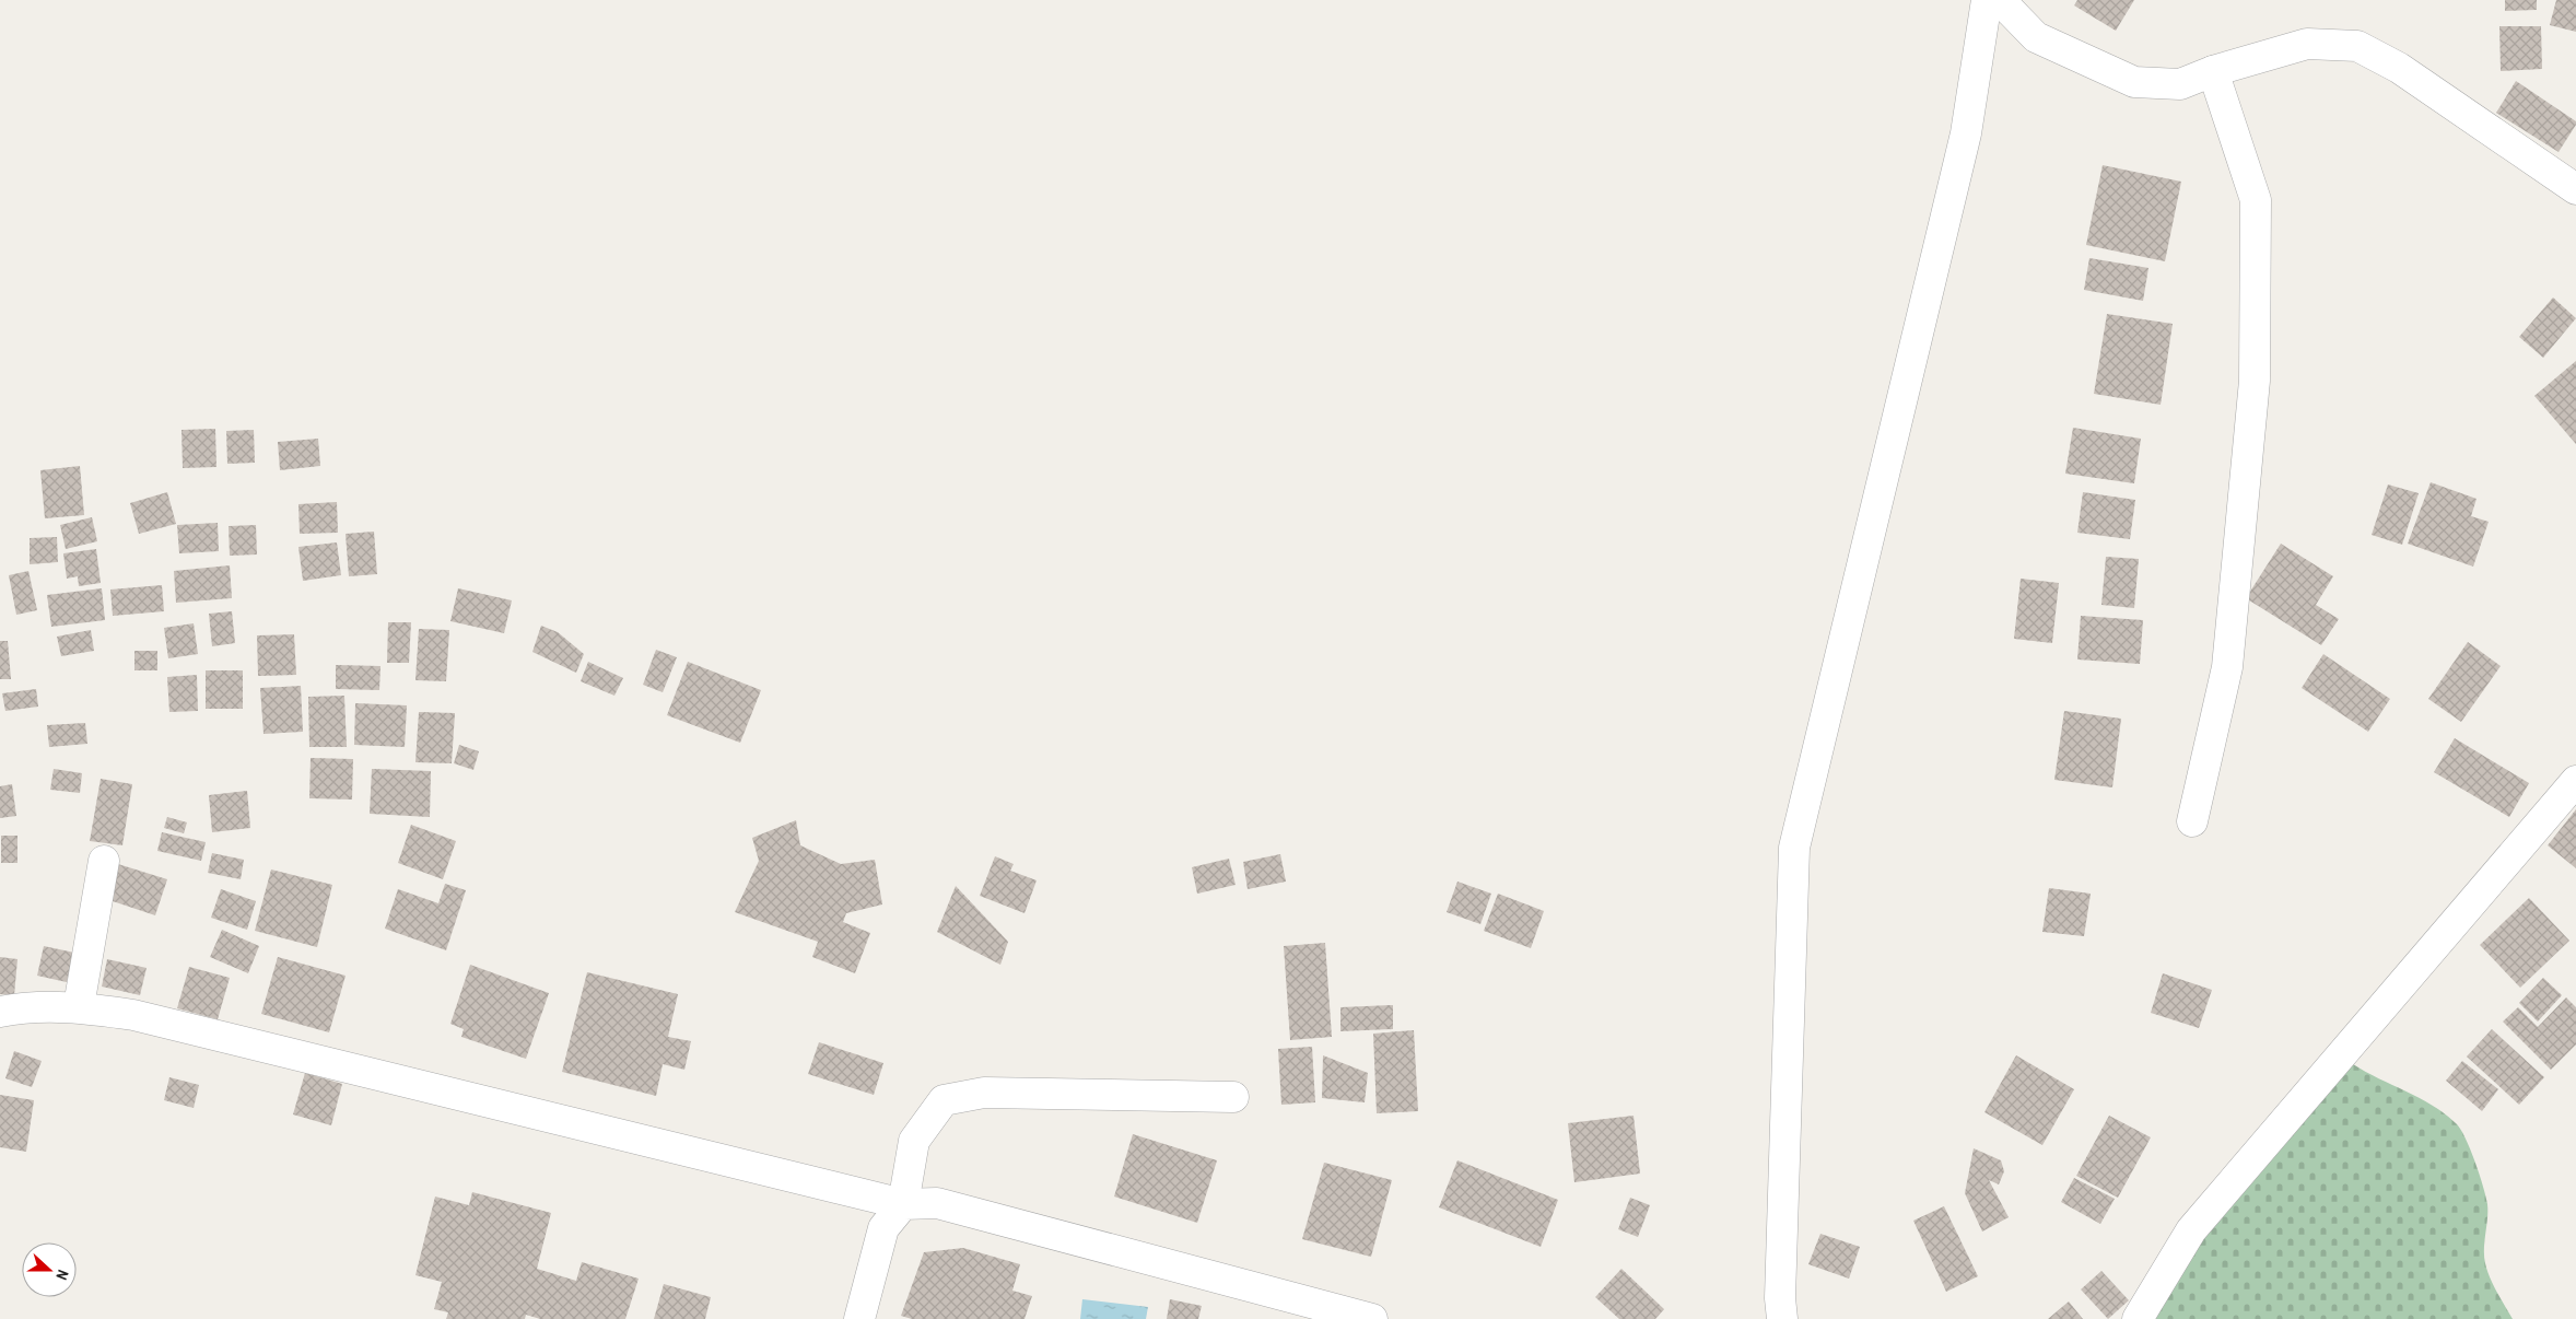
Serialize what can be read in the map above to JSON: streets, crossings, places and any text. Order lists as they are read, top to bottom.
{
  "north": "right"
}
